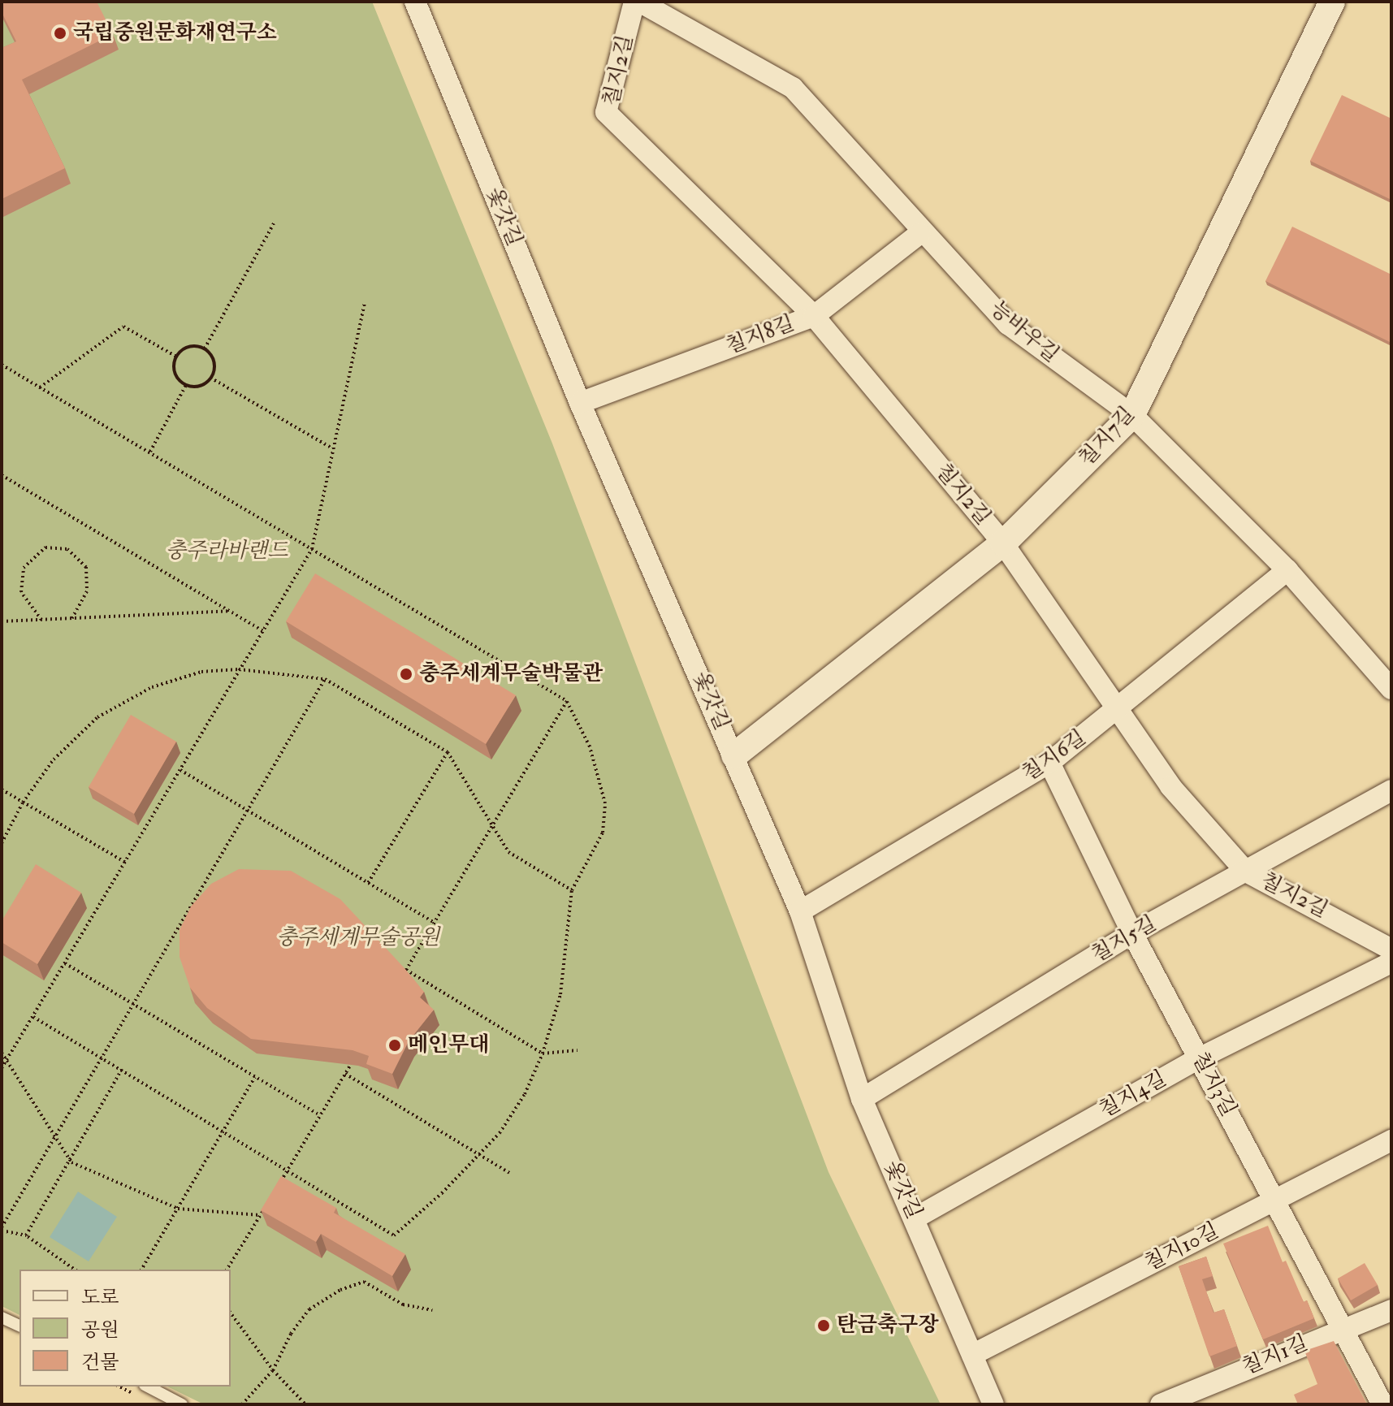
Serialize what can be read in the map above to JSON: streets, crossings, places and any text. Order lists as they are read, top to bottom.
{
  "streets": {
    "street": [
      "칠지2길",
      "옻갓길",
      "능바우길",
      "칠지8길",
      "칠지7길",
      "칠지6길",
      "칠지5길",
      "칠지3길",
      "칠지4길",
      "칠지10길",
      "칠지1길"
    ]
  },
  "crossings": [
    ["칠지2길", "능바우길"],
    ["칠지2길", "칠지8길"],
    ["칠지2길", "칠지7길"],
    ["칠지2길", "칠지6길"],
    ["칠지2길", "칠지5길"],
    ["옻갓길", "칠지8길"],
    ["옻갓길", "칠지7길"],
    ["옻갓길", "칠지6길"],
    ["옻갓길", "칠지5길"],
    ["옻갓길", "칠지4길"],
    ["옻갓길", "칠지10길"],
    ["능바우길", "칠지8길"],
    ["능바우길", "칠지7길"],
    ["능바우길", "칠지6길"],
    ["칠지6길", "칠지3길"],
    ["칠지5길", "칠지3길"],
    ["칠지3길", "칠지4길"],
    ["칠지3길", "칠지10길"],
    ["칠지3길", "칠지1길"]
  ],
  "parks": ["충주라바랜드", "충주세계무술공원"],
  "places": [
    "국립중원문화재연구소",
    "충주세계무술박물관",
    "메인무대",
    "탄금축구장"
  ],
  "legend": ["도로", "공원", "건물"]
}
